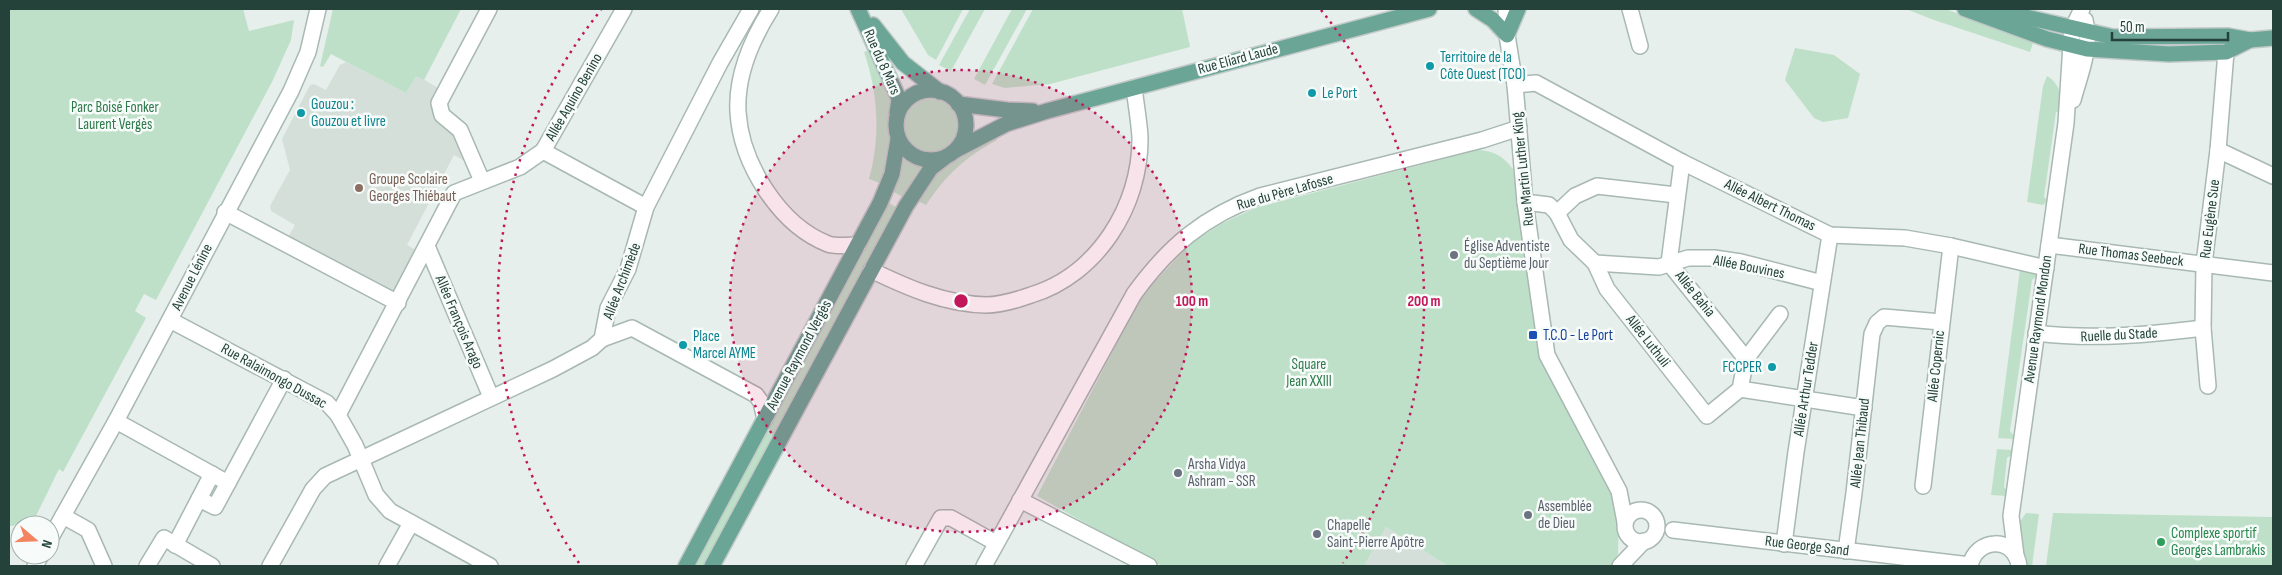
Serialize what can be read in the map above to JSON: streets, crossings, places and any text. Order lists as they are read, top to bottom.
{
  "streets": {
    "main road": ["Rue Eliard Laude", "Rue du 8 Mars", "Avenue Raymond Vergès"],
    "street": [
      "Allée Aquino Benino",
      "Rue Martin Luther King",
      "Rue du Père Lafosse",
      "Allée Albert Thomas",
      "Rue Eugène Sue",
      "Rue Thomas Seebeck",
      "Allée Bouvines",
      "Avenue Lénine",
      "Allée Archimède",
      "Allée Bahia",
      "Avenue Raymond Mondon",
      "Allée François Arago",
      "Ruelle du Stade",
      "Allée Luthuli",
      "Allée Copernic",
      "Rue Ralaimongo Dussac",
      "Allée Arthur Tedder",
      "Allée Jean Thibaud",
      "Rue George Sand"
    ]
  },
  "crossings": [
    ["Rue Eliard Laude", "Rue du 8 Mars"],
    ["Rue Eliard Laude", "Avenue Raymond Vergès"],
    ["Rue du 8 Mars", "Avenue Raymond Vergès"],
    ["Allée Aquino Benino", "Allée François Arago"],
    ["Rue Martin Luther King", "Rue du Père Lafosse"],
    ["Rue Martin Luther King", "Allée Albert Thomas"],
    ["Rue Martin Luther King", "Rue George Sand"],
    ["Allée Albert Thomas", "Allée Bahia"],
    ["Allée Albert Thomas", "Avenue Raymond Mondon"],
    ["Allée Albert Thomas", "Allée Copernic"],
    ["Allée Albert Thomas", "Allée Arthur Tedder"],
    ["Rue Eugène Sue", "Rue Thomas Seebeck"],
    ["Rue Eugène Sue", "Ruelle du Stade"],
    ["Rue Thomas Seebeck", "Avenue Raymond Mondon"],
    ["Allée Bouvines", "Allée Bahia"],
    ["Allée Bouvines", "Allée Luthuli"],
    ["Allée Bouvines", "Allée Arthur Tedder"],
    ["Avenue Lénine", "Rue Ralaimongo Dussac"],
    ["Allée Archimède", "Allée François Arago"],
    ["Allée Archimède", "Rue Ralaimongo Dussac"],
    ["Avenue Raymond Mondon", "Ruelle du Stade"],
    ["Avenue Raymond Mondon", "Rue George Sand"],
    ["Allée Copernic", "Allée Jean Thibaud"],
    ["Allée Arthur Tedder", "Rue George Sand"],
    ["Allée Jean Thibaud", "Rue George Sand"]
  ],
  "parks": ["Parc Boisé Fonker Laurent Vergès", "Square Jean XXIII"],
  "places": {
    "other": [
      "Territoire de la Côte Ouest (TCO)",
      "Le Port",
      "Gouzou : Gouzou et livre",
      "Groupe Scolaire Georges Thiébaut",
      "Église Adventiste du Septième Jour",
      "Place Marcel AYME",
      "FCCPER",
      "Arsha Vidya Ashram - SSR",
      "Assemblée de Dieu",
      "Chapelle Saint-Pierre Apôtre",
      "Complexe sportif Georges Lambrakis"
    ],
    "transit": ["T.C.O - Le Port"]
  },
  "scale_bar": "50 m",
  "north": "right",
  "rings": ["100 m", "200 m"]
}
